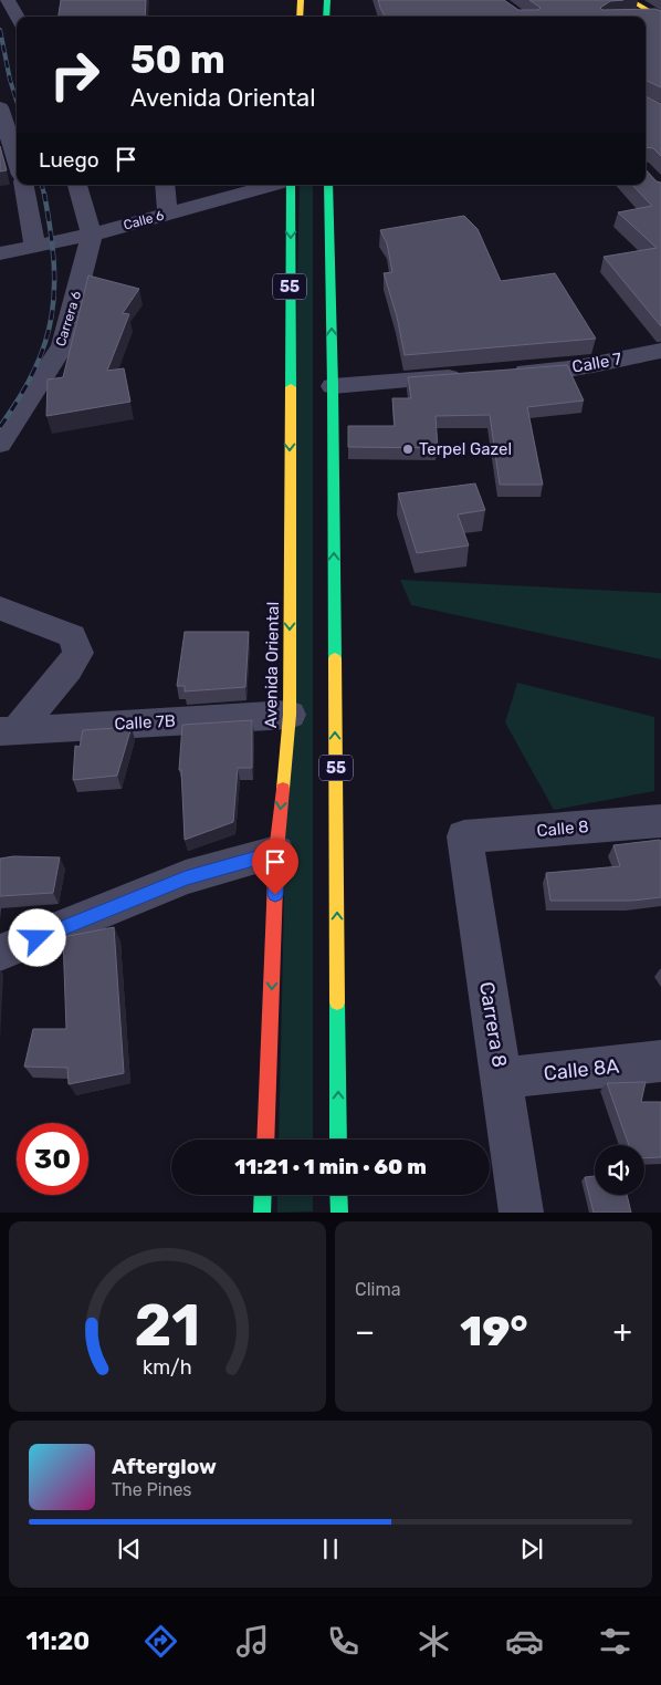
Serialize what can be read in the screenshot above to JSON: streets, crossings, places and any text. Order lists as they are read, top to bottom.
{
  "streets": {
    "main road": ["55", "Avenida Oriental"],
    "street": [
      "Calle 6",
      "Carrera 6",
      "Calle 7",
      "Calle 7B",
      "Calle 8",
      "Carrera 8",
      "Calle 8A"
    ]
  },
  "crossings": [
    ["Calle 6", "Carrera 6"],
    ["Avenida Oriental", "Calle 7B"],
    ["Calle 8", "Carrera 8"],
    ["Carrera 8", "Calle 8A"]
  ],
  "places": ["Terpel Gazel"],
  "page": {
    "turn": ["50 m", "Avenida Oriental"],
    "then": "Luego",
    "limit": "30",
    "trip": "11:21 · 1 min · 60 m",
    "tile": "Clima",
    "heat": ["−", "19°", "+"],
    "song": ["Afterglow", "The Pines"],
    "tabs": "11:20",
    "gauge": ["21", "km/h"]
  }
}
